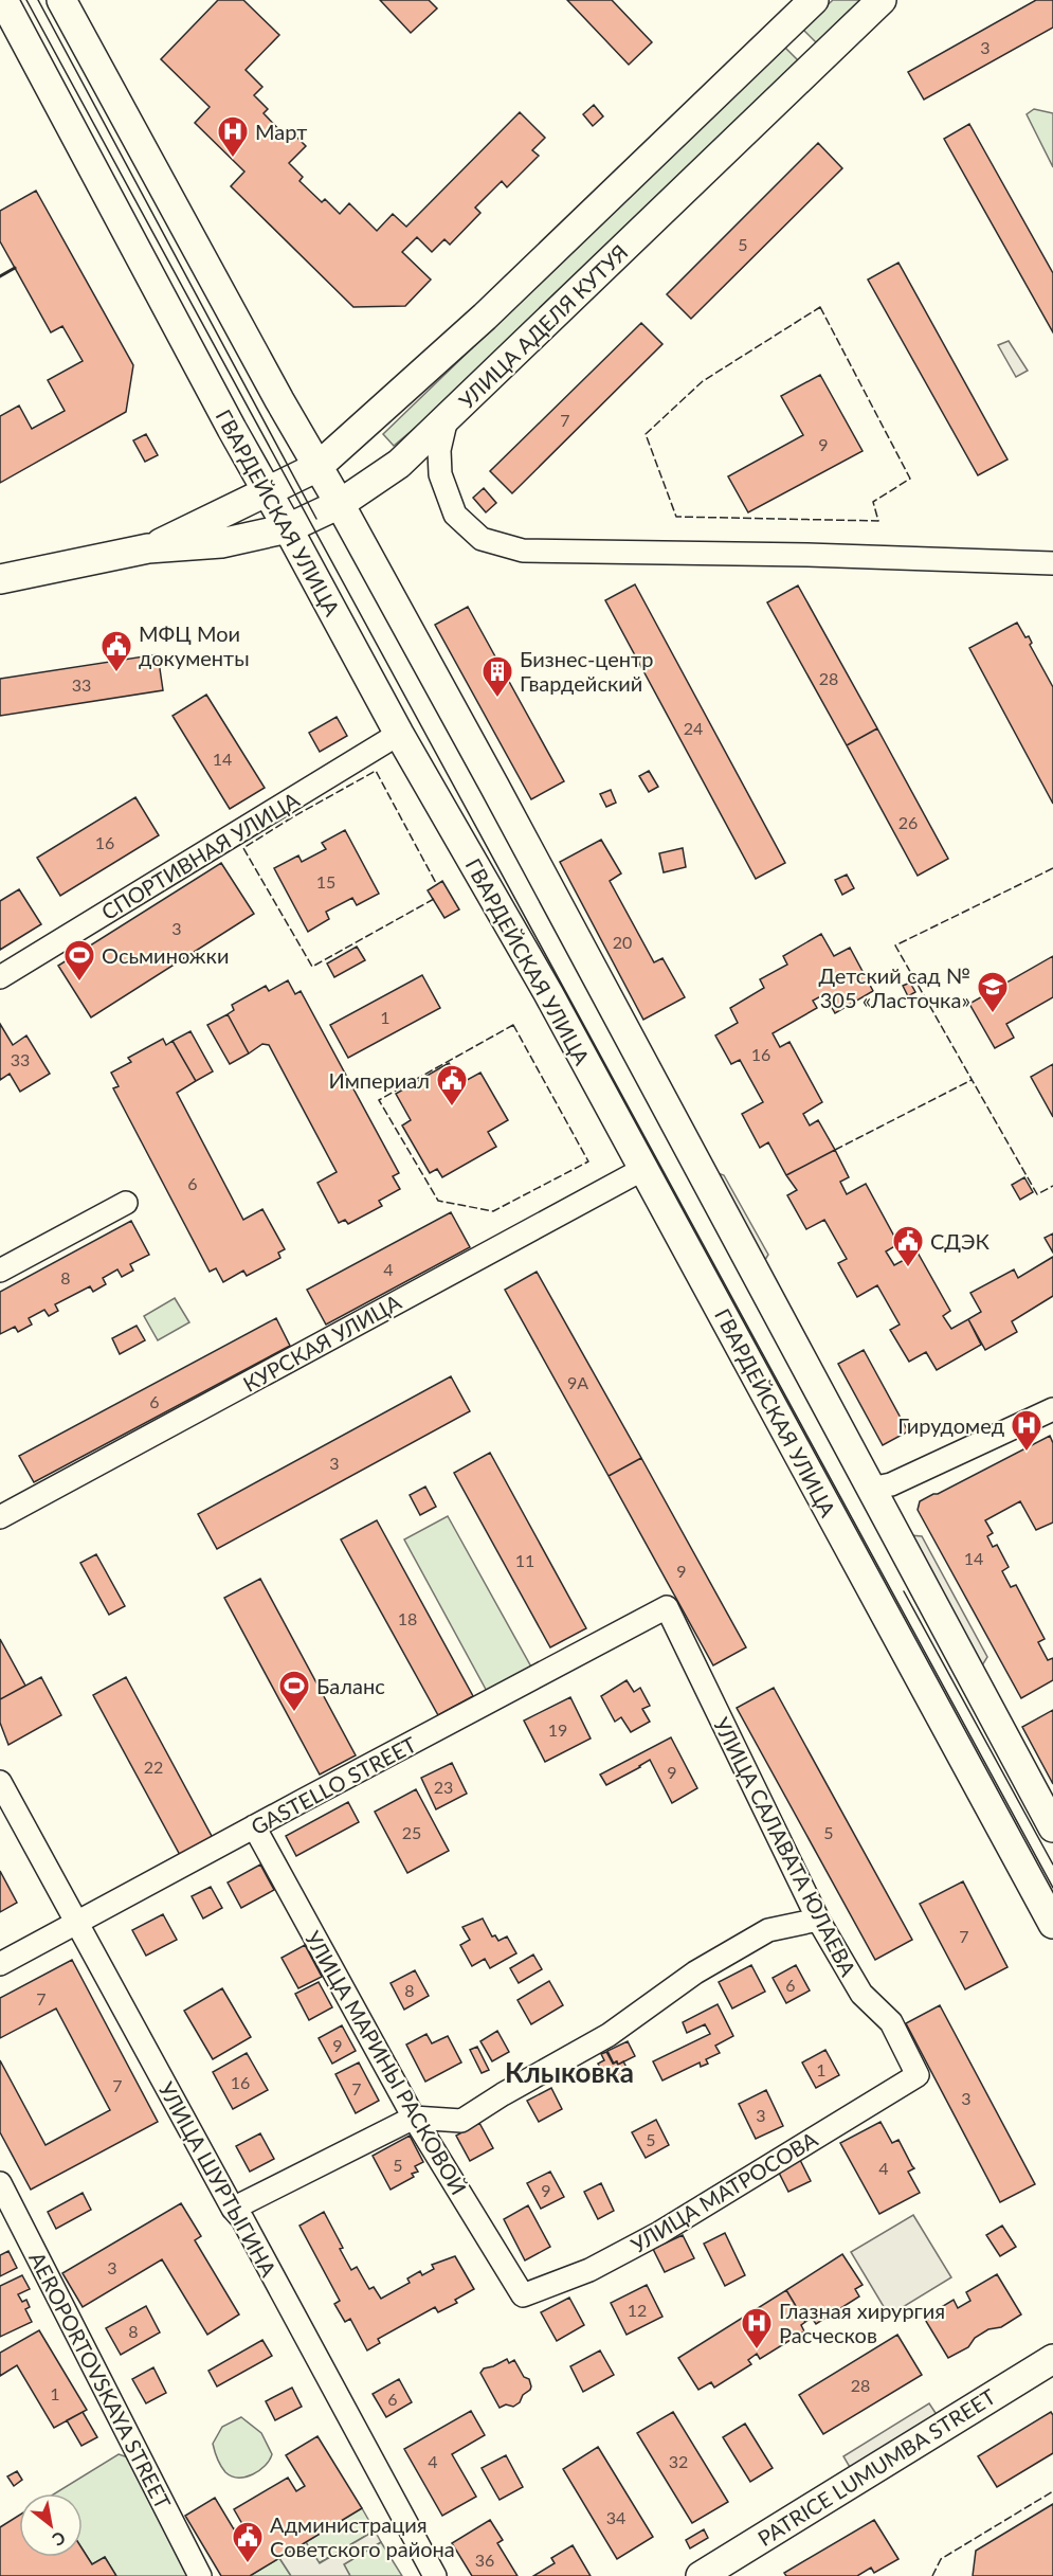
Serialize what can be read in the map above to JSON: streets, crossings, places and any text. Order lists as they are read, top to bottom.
{
  "streets": {
    "main road": ["УЛИЦА АДЕЛЯ КУТУЯ", "ГВАРДЕЙСКАЯ УЛИЦА", "PATRICE LUMUMBA STREET"],
    "street": [
      "СПОРТИВНАЯ УЛИЦА",
      "КУРСКАЯ УЛИЦА",
      "GASTELLO STREET",
      "УЛИЦА САЛАВАТА ЮЛАЕВА",
      "УЛИЦА МАРИНЫ РАСКОВОЙ",
      "УЛИЦА ШУРТЫГИНА",
      "УЛИЦА МАТРОСОВА",
      "AEROPORTOVSKAYA STREET"
    ]
  },
  "crossings": [
    ["УЛИЦА АДЕЛЯ КУТУЯ", "ГВАРДЕЙСКАЯ УЛИЦА"],
    ["ГВАРДЕЙСКАЯ УЛИЦА", "СПОРТИВНАЯ УЛИЦА"],
    ["ГВАРДЕЙСКАЯ УЛИЦА", "КУРСКАЯ УЛИЦА"],
    ["GASTELLO STREET", "УЛИЦА САЛАВАТА ЮЛАЕВА"],
    ["GASTELLO STREET", "УЛИЦА МАРИНЫ РАСКОВОЙ"],
    ["GASTELLO STREET", "УЛИЦА ШУРТЫГИНА"],
    ["УЛИЦА САЛАВАТА ЮЛАЕВА", "УЛИЦА МАТРОСОВА"],
    ["УЛИЦА МАРИНЫ РАСКОВОЙ", "УЛИЦА МАТРОСОВА"]
  ],
  "districts": ["Клыковка"],
  "places": {
    "hospital": ["Март", "Гирудомед", "Глазная хирургия Расческов"],
    "public building": [
      "МФЦ Мои документы",
      "Империал",
      "СДЭК",
      "Администрация Советского района"
    ],
    "building": ["Бизнес-центр Гвардейский"],
    "sports": ["Осьминожки", "Баланс"],
    "school or university": ["Детский сад № 305 «Ласточка»"]
  },
  "house_numbers": [
    "3",
    "5",
    "7",
    "9",
    "28",
    "33",
    "24",
    "14",
    "26",
    "16",
    "15",
    "3",
    "20",
    "1",
    "16",
    "33",
    "6",
    "4",
    "8",
    "9А",
    "6",
    "3",
    "14",
    "11",
    "9",
    "18",
    "19",
    "22",
    "9",
    "23",
    "25",
    "5",
    "7",
    "6",
    "8",
    "7",
    "9",
    "1",
    "16",
    "7",
    "7",
    "3",
    "3",
    "5",
    "5",
    "4",
    "9",
    "3",
    "12",
    "8",
    "28",
    "1",
    "6",
    "4",
    "32",
    "34",
    "36"
  ],
  "north": "bottom right"
}
